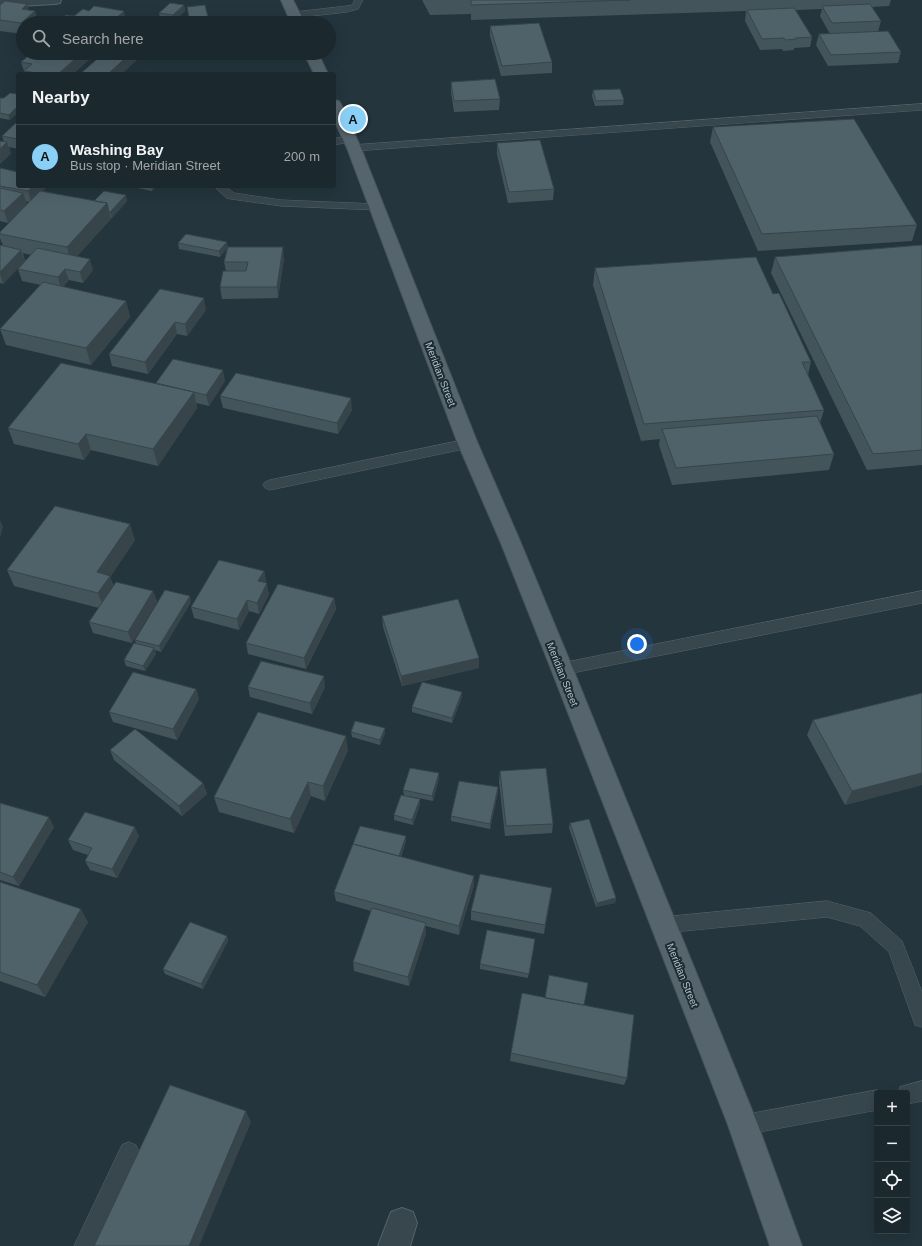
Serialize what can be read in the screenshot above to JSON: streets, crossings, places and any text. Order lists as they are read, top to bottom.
{
  "streets": {
    "main road": ["Meridian Street"]
  },
  "page": {
    "search": "Search here",
    "heading": "Nearby",
    "pins": "A",
    "list": [
      {
        "mark": "A",
        "name": "Washing Bay",
        "note": "Bus stop · Meridian Street",
        "value": "200 m"
      }
    ],
    "map_buttons": ["+", "−"]
  }
}
